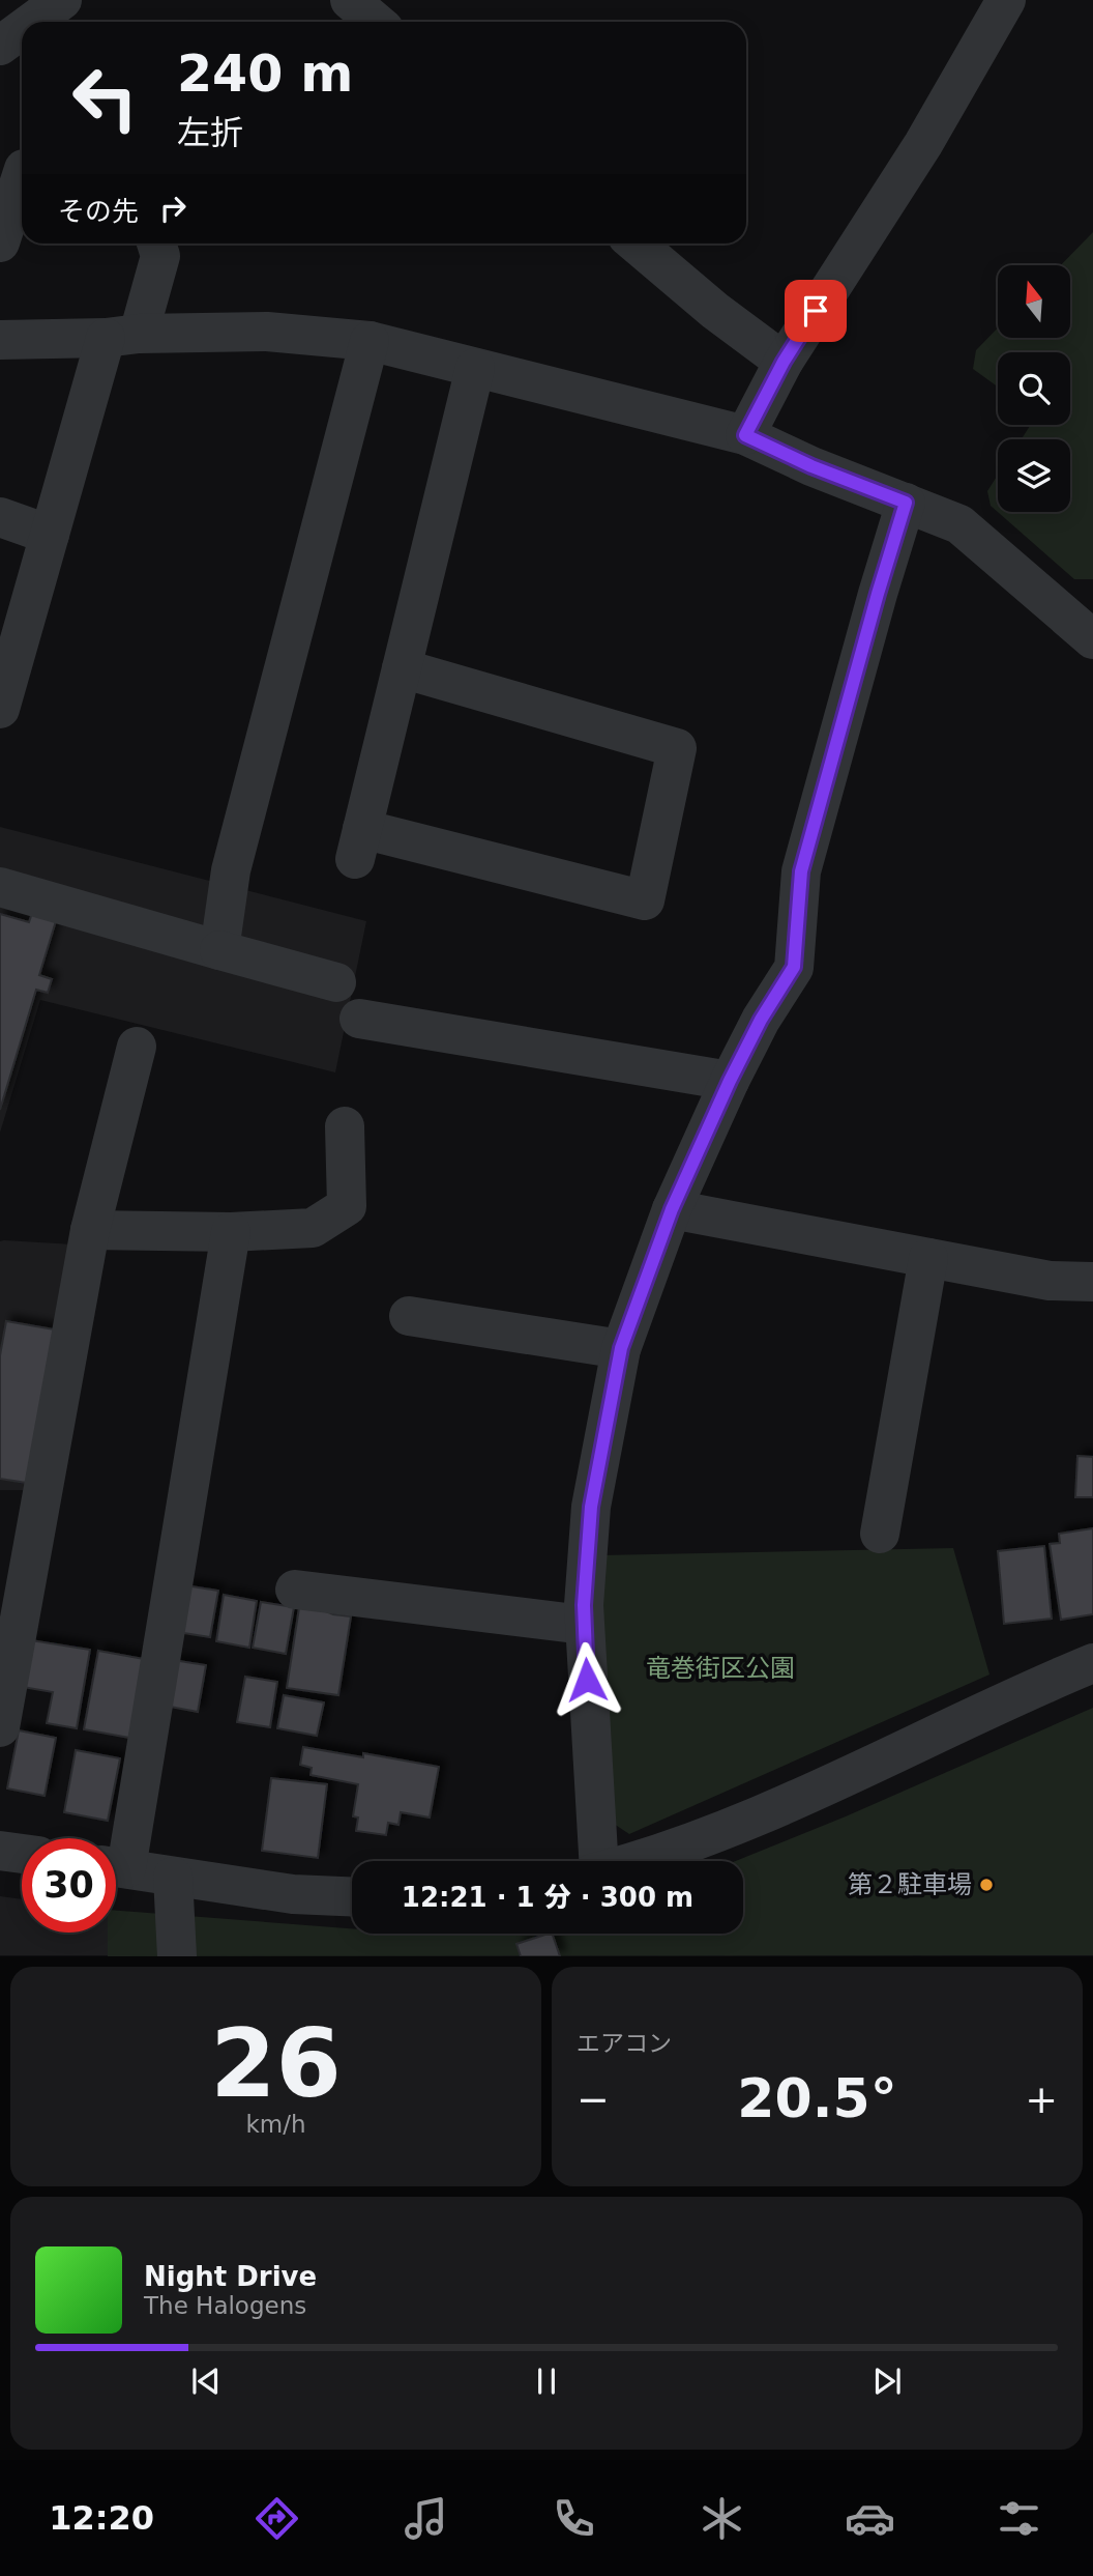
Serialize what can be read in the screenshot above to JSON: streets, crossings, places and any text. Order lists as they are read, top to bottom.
{
  "parks": ["竜巻街区公園"],
  "places": ["第２駐車場"],
  "north": "top",
  "page": {
    "turn": ["240 m", "左折"],
    "then": "その先",
    "limit": "30",
    "trip": "12:21 · 1 分 · 300 m",
    "tile": [
      ["26", "km/h"],
      "エアコン"
    ],
    "heat": ["−", "20.5°", "+"],
    "song": ["Night Drive", "The Halogens"],
    "tabs": "12:20"
  }
}
